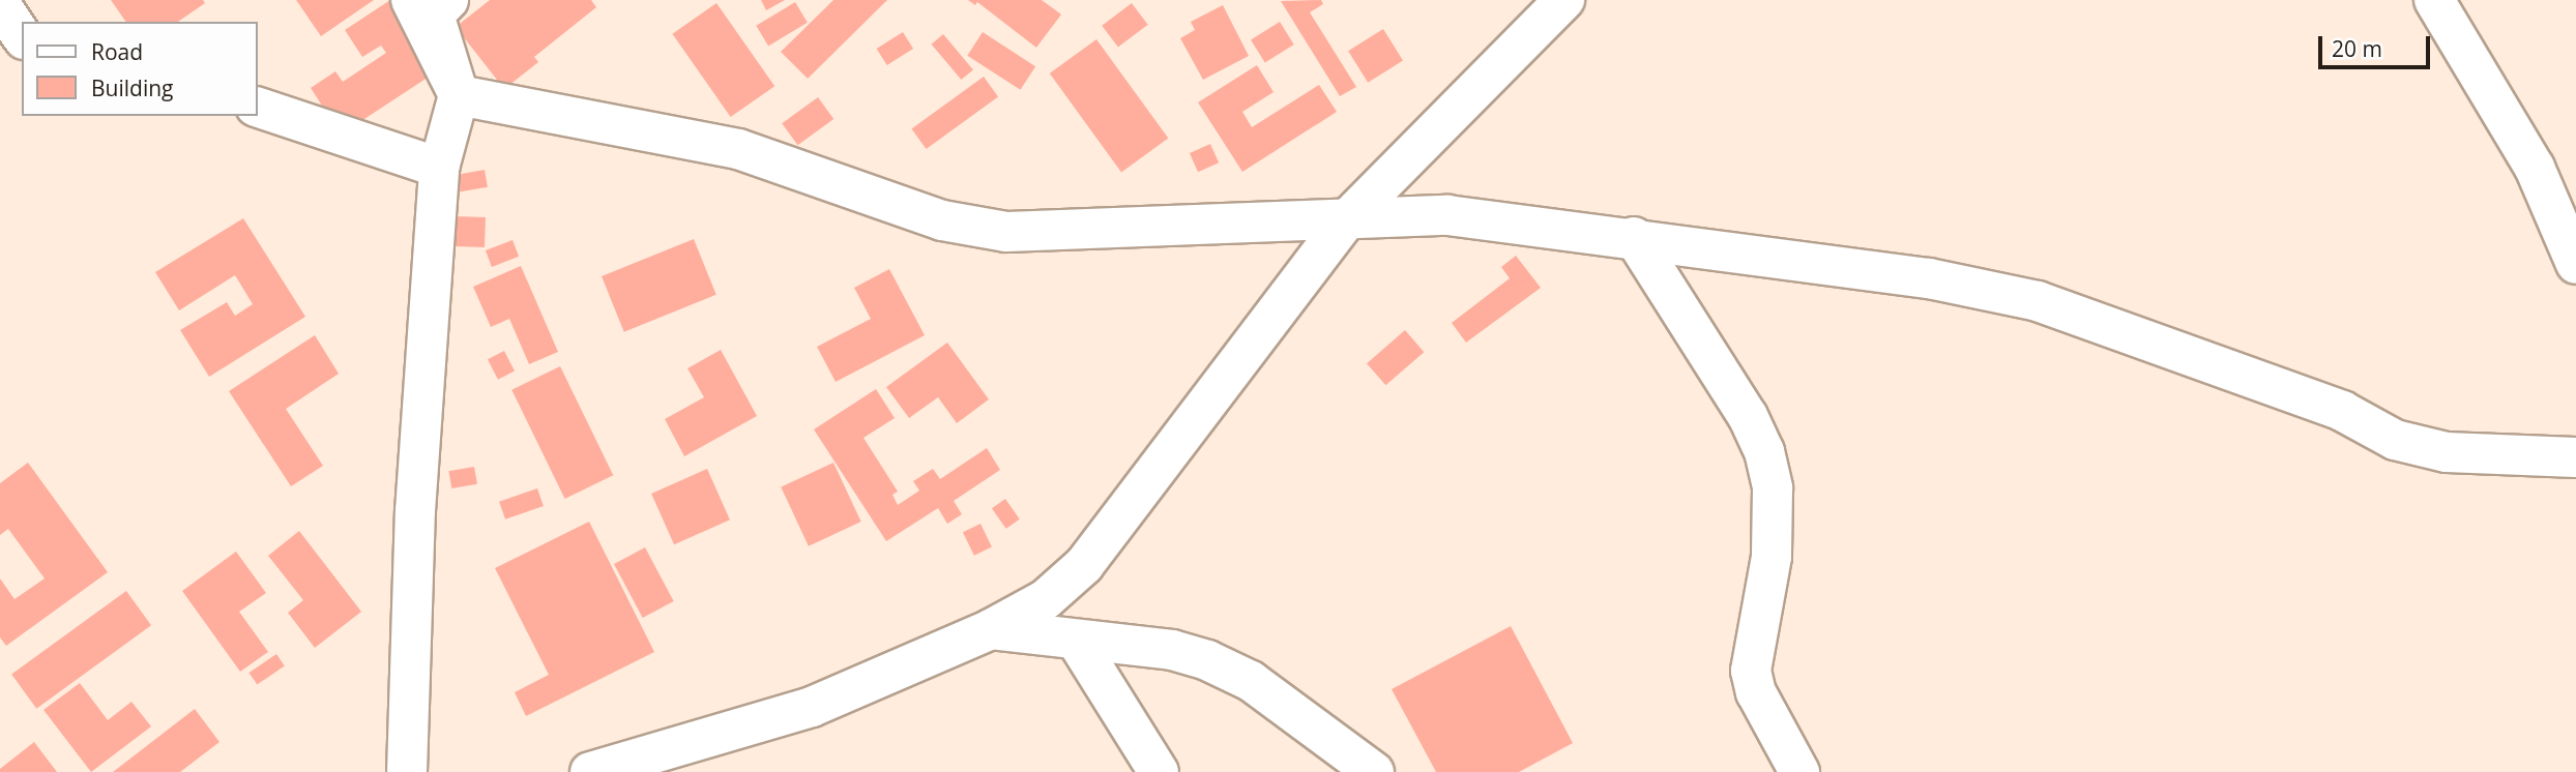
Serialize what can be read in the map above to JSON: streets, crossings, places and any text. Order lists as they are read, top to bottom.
{
  "legend": ["Road", "Building"],
  "scale_bar": "20 m"
}
